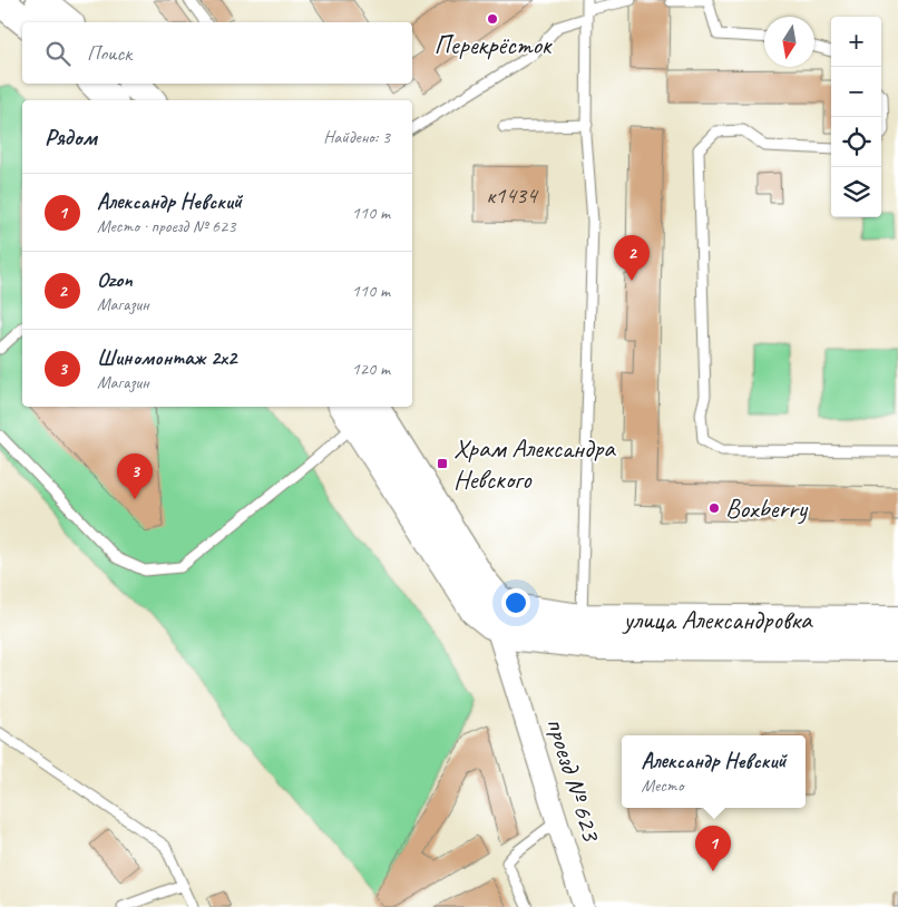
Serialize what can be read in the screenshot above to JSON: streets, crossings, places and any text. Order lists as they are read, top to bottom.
{
  "streets": {
    "main road": ["улица Александровка"],
    "street": ["проезд № 623"]
  },
  "crossings": [
    ["улица Александровка", "проезд № 623"]
  ],
  "places": {
    "other": ["Перекрёсток", "Boxberry"],
    "transit": ["Храм Александра Невского"]
  },
  "house_numbers": ["к1434"],
  "north": "bottom",
  "page": {
    "map_buttons": ["+", "−"],
    "search": "Поиск",
    "heading": ["Рядом", "Найдено: 3"],
    "list": [
      {
        "mark": "1",
        "name": "Александр Невский",
        "note": "Место · проезд № 623",
        "value": "110 m"
      },
      {
        "mark": "2",
        "name": "Ozon",
        "note": "Магазин",
        "value": "110 m"
      },
      {
        "mark": "3",
        "name": "Шиномонтаж 2x2",
        "note": "Магазин",
        "value": "120 m"
      }
    ],
    "pins": ["2", "3", "1"],
    "popup": ["Александр Невский", "Место"]
  }
}
